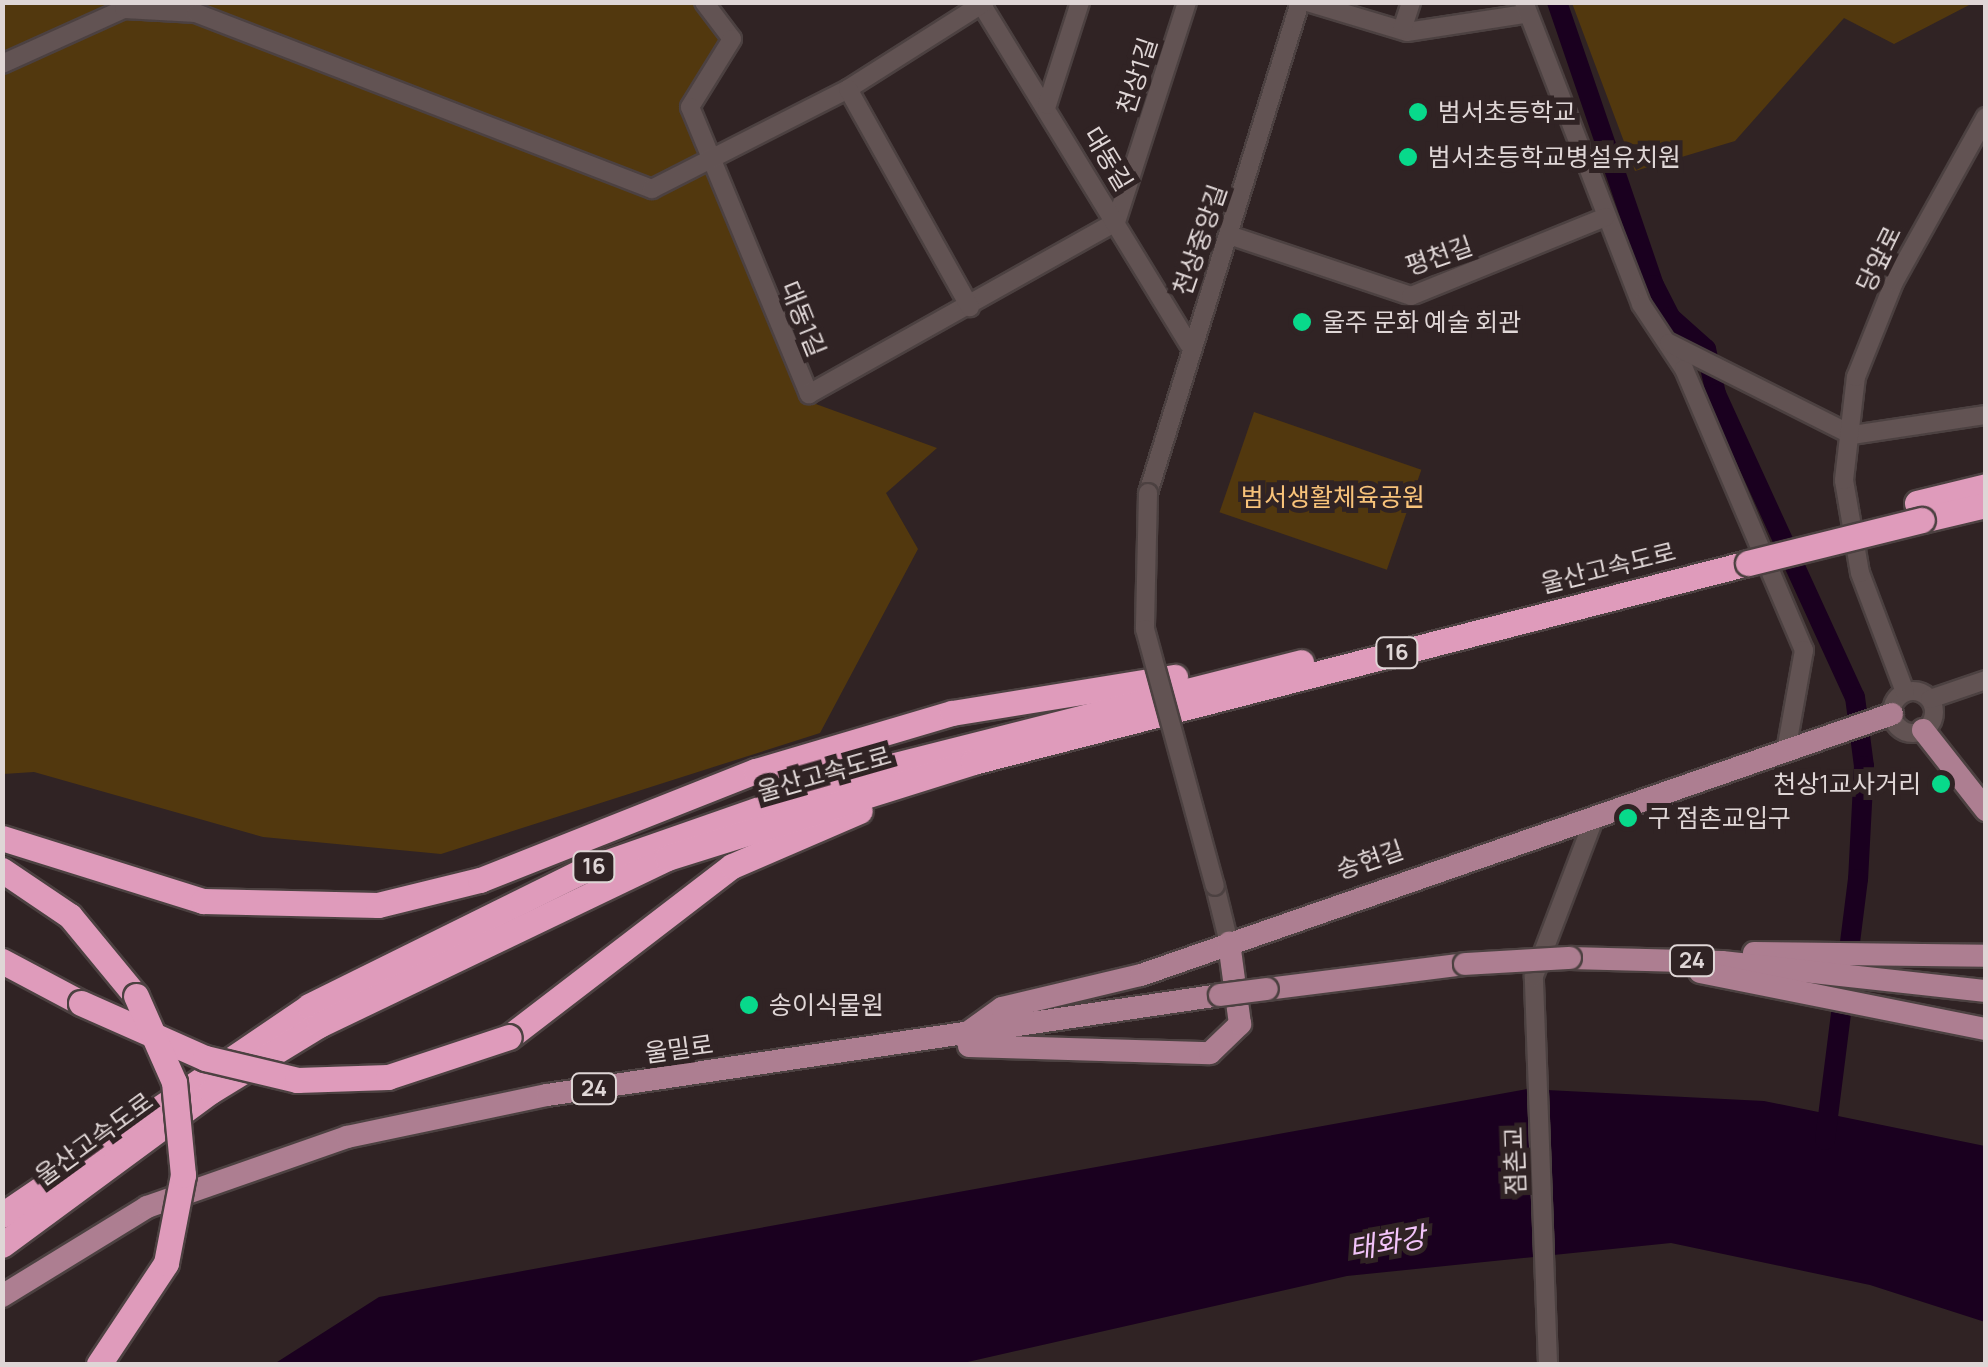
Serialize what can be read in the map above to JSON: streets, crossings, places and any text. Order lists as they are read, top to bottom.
{
  "streets": {
    "highway": ["울산고속도로", "16"],
    "main road": ["송현길", "24", "울밀로"],
    "street": [
      "천상1길",
      "대동길",
      "천상중앙길",
      "평천길",
      "당앞로",
      "대동1길",
      "점촌교"
    ]
  },
  "crossings": [
    ["천상1길", "대동길"],
    ["천상1길", "대동1길"],
    ["대동길", "천상중앙길"],
    ["대동길", "대동1길"],
    ["천상중앙길", "평천길"],
    ["천상중앙길", "송현길"],
    ["울산고속도로", "16"],
    ["송현길", "울밀로"],
    ["송현길", "점촌교"],
    ["24", "울밀로"]
  ],
  "water": ["태화강"],
  "parks": ["범서생활체육공원"],
  "places": [
    "범서초등학교",
    "범서초등학교병설유치원",
    "울주 문화 예술 회관",
    "천상1교사거리",
    "구 점촌교입구",
    "송이식물원"
  ]
}
